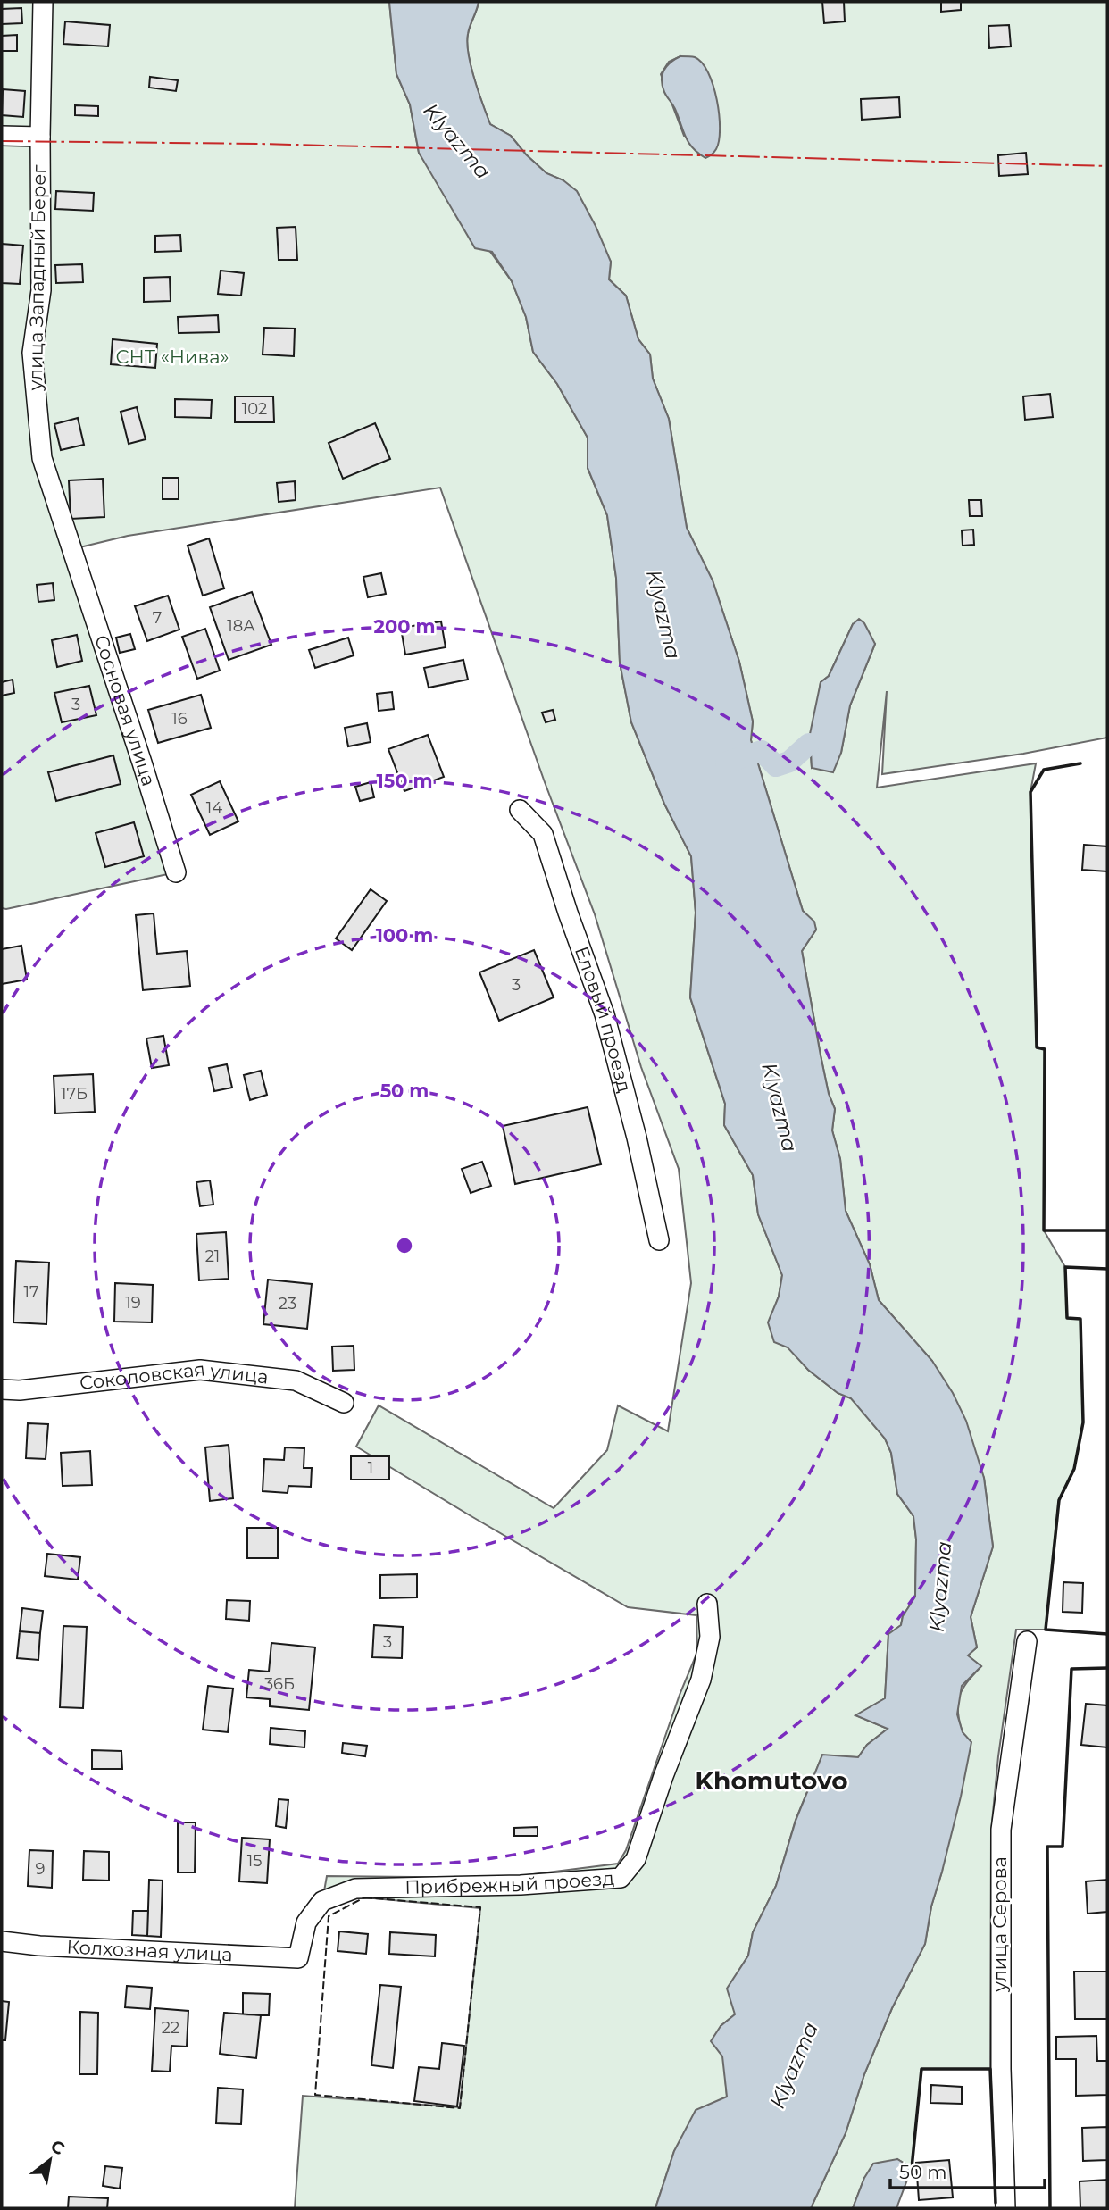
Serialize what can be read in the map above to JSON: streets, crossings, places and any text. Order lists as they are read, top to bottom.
{
  "streets": {
    "street": [
      "улица Западный Берег",
      "Сосновая улица",
      "Еловый проезд",
      "Соколовская улица",
      "Прибрежный проезд",
      "улица Серова",
      "Колхозная улица"
    ]
  },
  "crossings": [
    ["улица Западный Берег", "Сосновая улица"],
    ["Прибрежный проезд", "Колхозная улица"]
  ],
  "districts": ["Khomutovo"],
  "water": ["Klyazma"],
  "parks": ["СНТ «Нива»"],
  "house_numbers": [
    "102",
    "7",
    "18А",
    "3",
    "16",
    "14",
    "3",
    "17Б",
    "21",
    "17",
    "19",
    "23",
    "1",
    "3",
    "36Б",
    "15",
    "9",
    "22"
  ],
  "scale_bar": "50 m",
  "north": "top right",
  "rings": [
    "200 m",
    "150 m",
    "100 m",
    "50 m"
  ]
}
